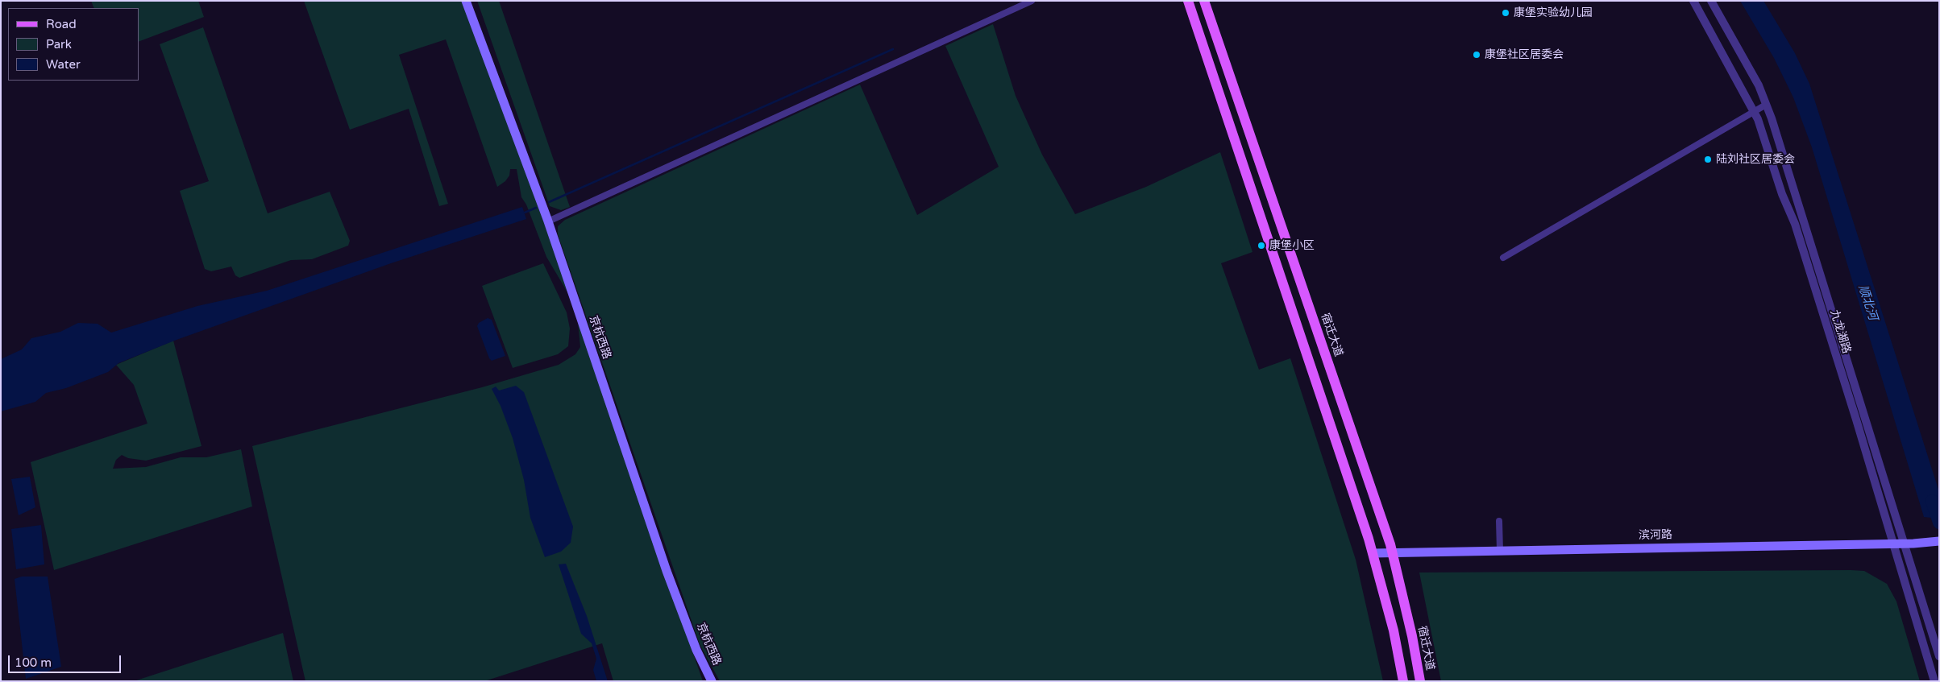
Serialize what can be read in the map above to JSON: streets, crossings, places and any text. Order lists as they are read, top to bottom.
{
  "streets": {
    "main road": ["宿迁大道", "京杭西路", "滨河路"],
    "street": ["九龙湖路"]
  },
  "crossings": [
    ["九龙湖路", "滨河路"],
    ["宿迁大道", "滨河路"]
  ],
  "water": ["顺北河"],
  "places": [
    "康堡实验幼儿园",
    "康堡社区居委会",
    "陆刘社区居委会",
    "康堡小区"
  ],
  "legend": ["Road", "Park", "Water"],
  "scale_bar": "100 m"
}
